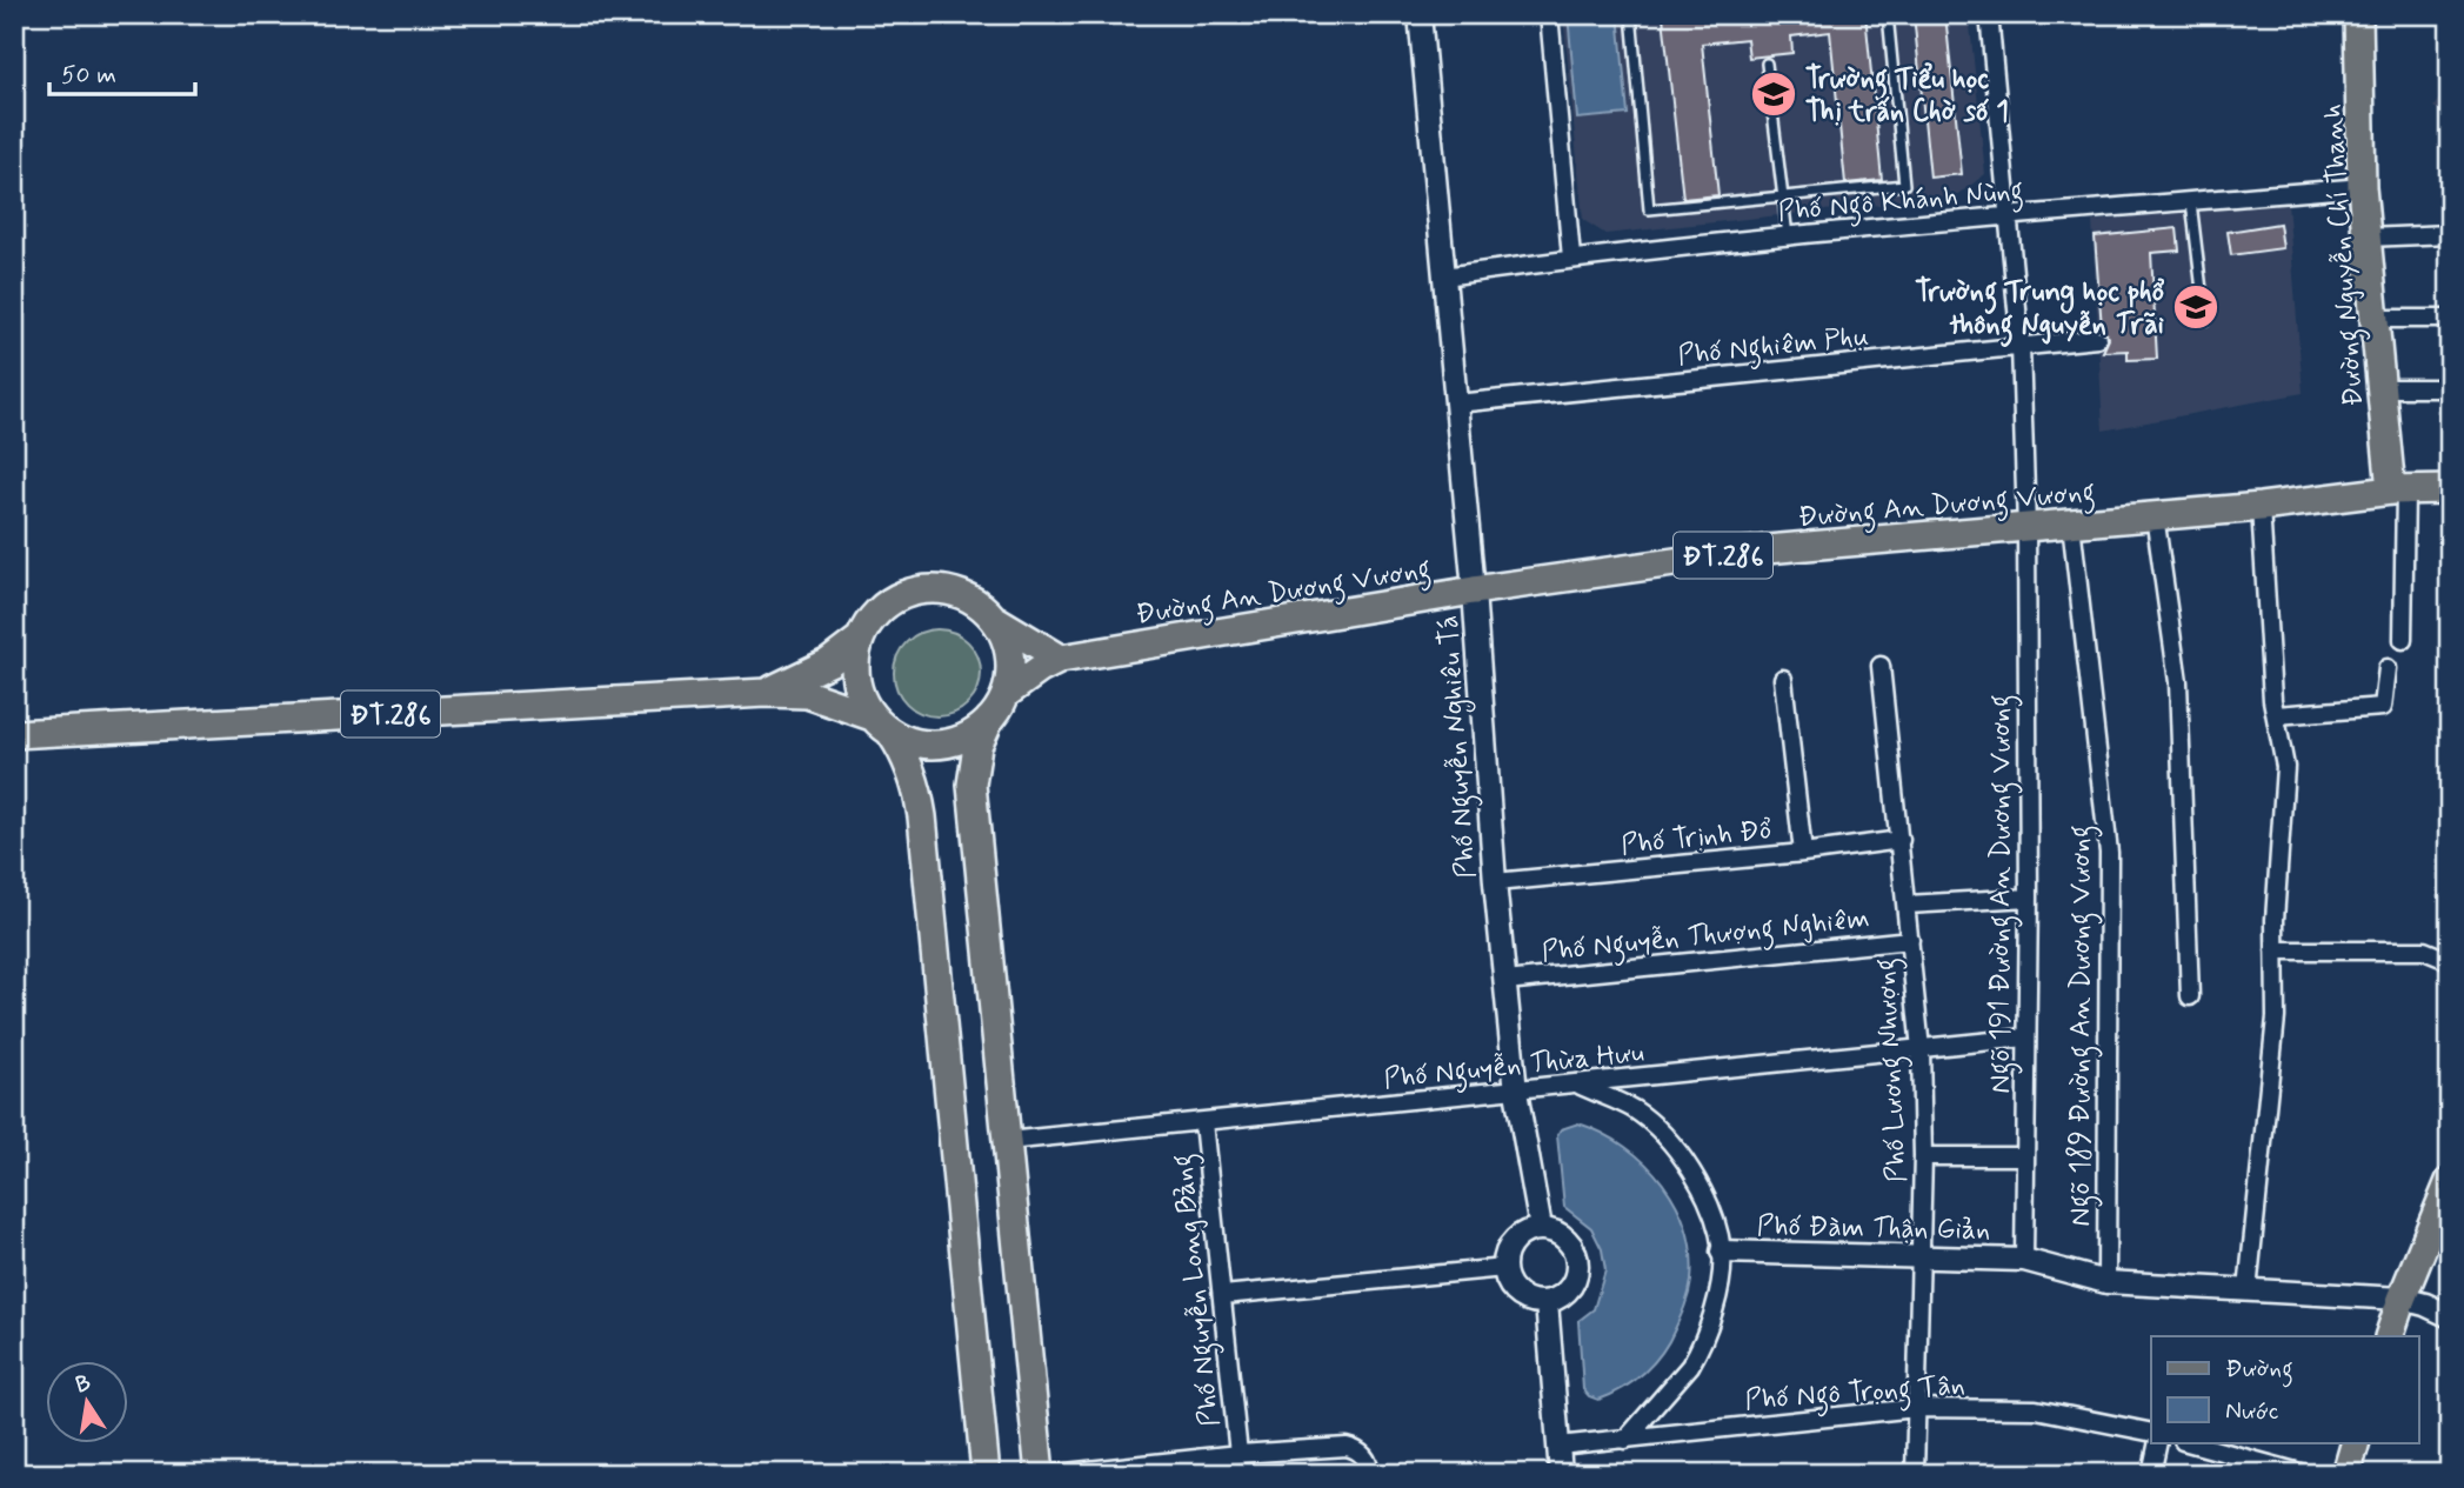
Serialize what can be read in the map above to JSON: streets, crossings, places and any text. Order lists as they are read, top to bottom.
{
  "streets": {
    "main road": ["Đường Nguyễn Chí Thanh", "Đường An Dương Vương", "ĐT.286"],
    "street": [
      "Phố Ngô Khánh Nùng",
      "Phố Nghiêm Phụ",
      "Phố Nguyễn Nghiêu Tá",
      "Phố Trịnh Đổ",
      "Ngõ 191 Đường An Dương Vương",
      "Phố Nguyễn Thượng Nghiêm",
      "Ngõ 189 Đường An Dương Vương",
      "Phố Nguyễn Thừa Hưu",
      "Phố Lương Nhượng",
      "Phố Đàm Thận Giản",
      "Phố Nguyễn Long Bảng",
      "Phố Ngô Trọng Tân"
    ]
  },
  "crossings": [
    ["Phố Ngô Khánh Nùng", "Đường Nguyễn Chí Thanh"],
    ["Phố Ngô Khánh Nùng", "Phố Nguyễn Nghiêu Tá"],
    ["Phố Ngô Khánh Nùng", "Ngõ 191 Đường An Dương Vương"],
    ["Đường Nguyễn Chí Thanh", "Đường An Dương Vương"],
    ["Phố Nghiêm Phụ", "Phố Nguyễn Nghiêu Tá"],
    ["Phố Nghiêm Phụ", "Ngõ 191 Đường An Dương Vương"],
    ["Đường An Dương Vương", "ĐT.286"],
    ["Đường An Dương Vương", "Phố Nguyễn Nghiêu Tá"],
    ["Đường An Dương Vương", "Ngõ 191 Đường An Dương Vương"],
    ["Đường An Dương Vương", "Ngõ 189 Đường An Dương Vương"],
    ["Phố Nguyễn Nghiêu Tá", "Phố Trịnh Đổ"],
    ["Phố Nguyễn Nghiêu Tá", "Phố Nguyễn Thượng Nghiêm"],
    ["Phố Nguyễn Nghiêu Tá", "Phố Nguyễn Thừa Hưu"],
    ["Phố Trịnh Đổ", "Phố Lương Nhượng"],
    ["Ngõ 191 Đường An Dương Vương", "Phố Nguyễn Thừa Hưu"],
    ["Ngõ 191 Đường An Dương Vương", "Phố Đàm Thận Giản"],
    ["Phố Nguyễn Thượng Nghiêm", "Phố Lương Nhượng"],
    ["Ngõ 189 Đường An Dương Vương", "Phố Đàm Thận Giản"],
    ["Phố Nguyễn Thừa Hưu", "Phố Lương Nhượng"],
    ["Phố Nguyễn Thừa Hưu", "Phố Nguyễn Long Bảng"],
    ["Phố Lương Nhượng", "Phố Đàm Thận Giản"],
    ["Phố Lương Nhượng", "Phố Ngô Trọng Tân"]
  ],
  "places": {
    "school or university": ["Trường Tiểu học Thị trấn Chờ số 1", "Trường Trung học phổ thông Nguyễn Trãi"]
  },
  "legend": ["Đường", "Nước"],
  "scale_bar": "50 m",
  "north": "top"
}
